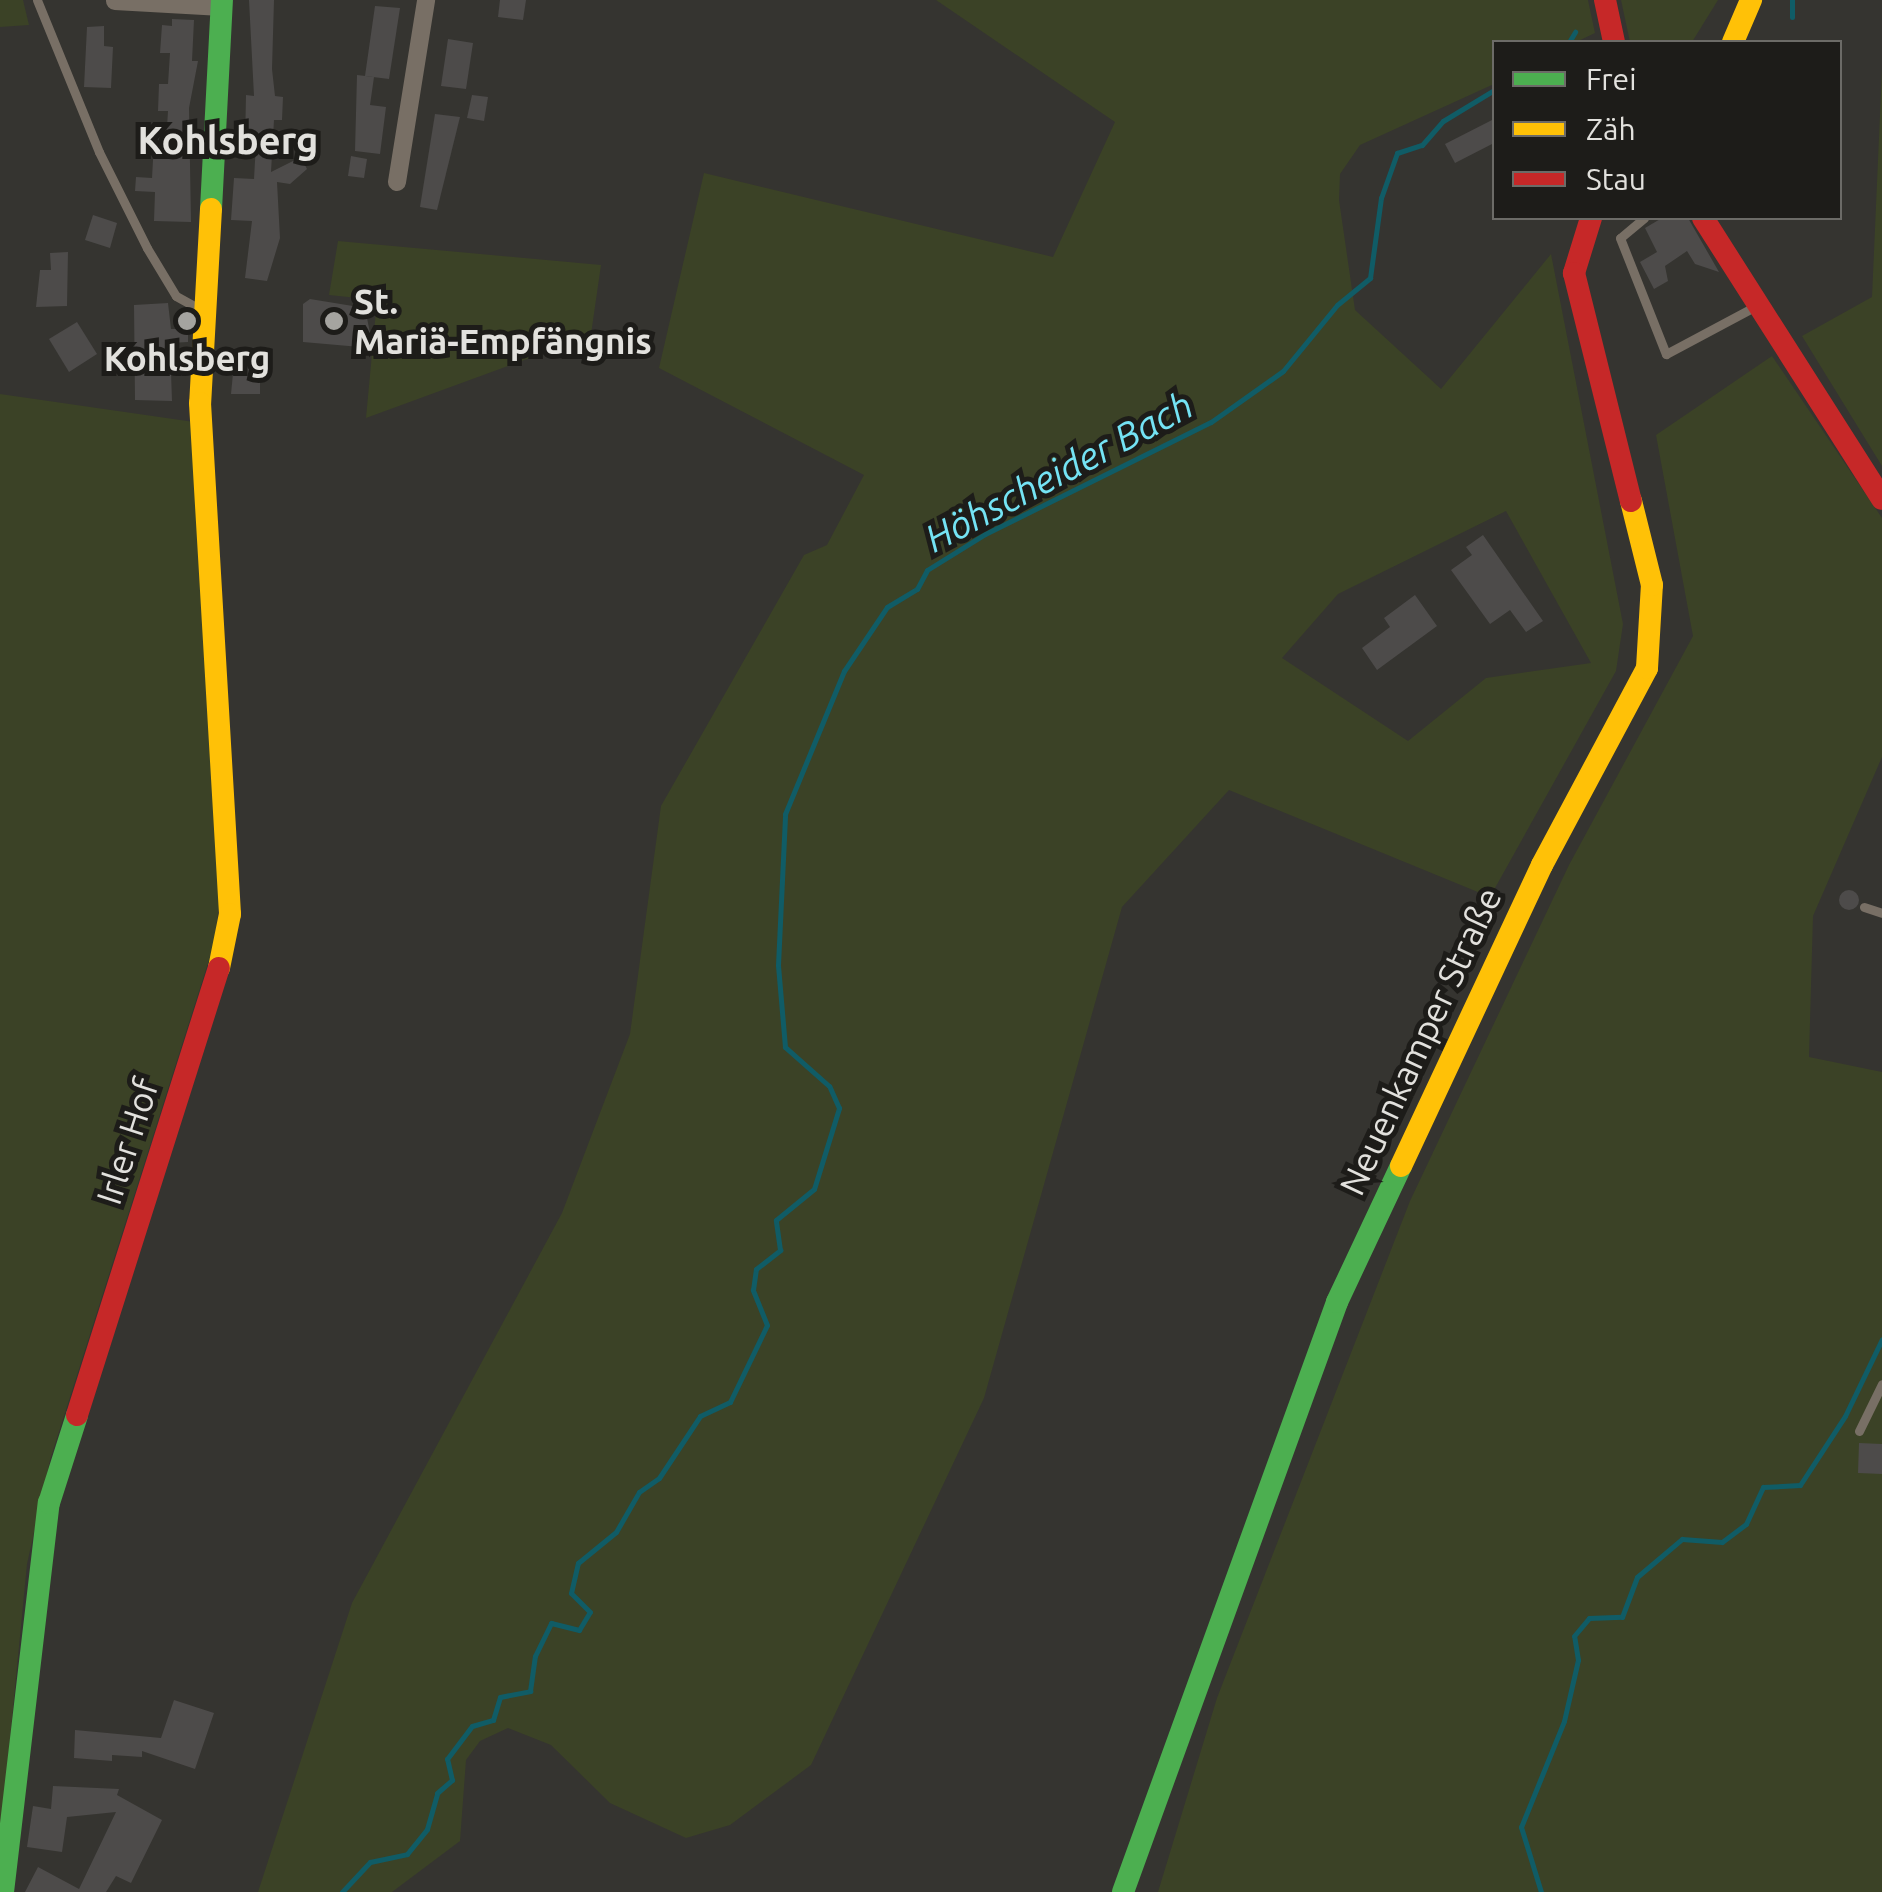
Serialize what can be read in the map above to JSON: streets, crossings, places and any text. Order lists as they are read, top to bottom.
{
  "streets": {
    "street": ["Neuenkamper Straße", "Irler Hof"]
  },
  "districts": ["Kohlsberg"],
  "water": ["Höhscheider Bach"],
  "places": ["Kohlsberg", "St. Mariä-Empfängnis"],
  "legend": ["Frei", "Zäh", "Stau"]
}
